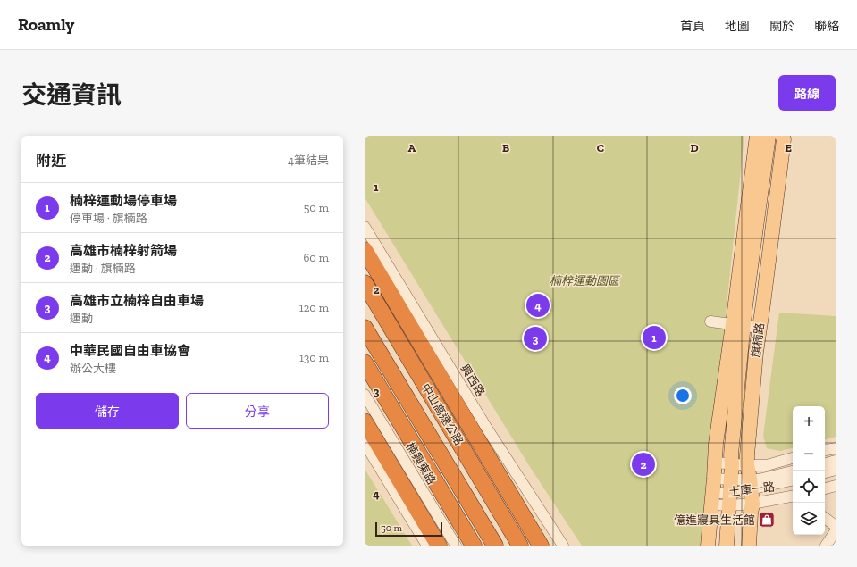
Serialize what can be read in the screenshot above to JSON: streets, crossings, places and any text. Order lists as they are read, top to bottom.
{
  "streets": {
    "highway": ["中山高速公路"],
    "main road": ["旗楠路"],
    "street": ["興西路", "楠興東路", "土庫一路"]
  },
  "crossings": [
    ["旗楠路", "土庫一路"]
  ],
  "parks": ["楠梓運動園區"],
  "places": {
    "shop": ["億進寢具生活館"]
  },
  "scale_bar": "50 m",
  "page": {
    "header": "Roamly",
    "nav": [
      "首頁",
      "地圖",
      "關於",
      "聯絡"
    ],
    "title": "交通資訊",
    "buttons": [
      "路線",
      ["儲存", "分享"]
    ],
    "heading": ["附近", "4筆結果"],
    "list": [
      {
        "mark": "1",
        "name": "楠梓運動場停車場",
        "note": "停車場 · 旗楠路",
        "value": "50 m"
      },
      {
        "mark": "2",
        "name": "高雄市楠梓射箭場",
        "note": "運動 · 旗楠路",
        "value": "60 m"
      },
      {
        "mark": "3",
        "name": "高雄市立楠梓自由車場",
        "note": "運動",
        "value": "120 m"
      },
      {
        "mark": "4",
        "name": "中華民國自由車協會",
        "note": "辦公大樓",
        "value": "130 m"
      }
    ],
    "pins": [
      "4",
      "1",
      "3",
      "2"
    ],
    "map_buttons": ["+", "−"],
    "scale": "50 m"
  },
  "grid": {
    "columns": [
      "A",
      "B",
      "C",
      "D",
      "E"
    ],
    "rows": [
      "1",
      "2",
      "3",
      "4"
    ]
  }
}
